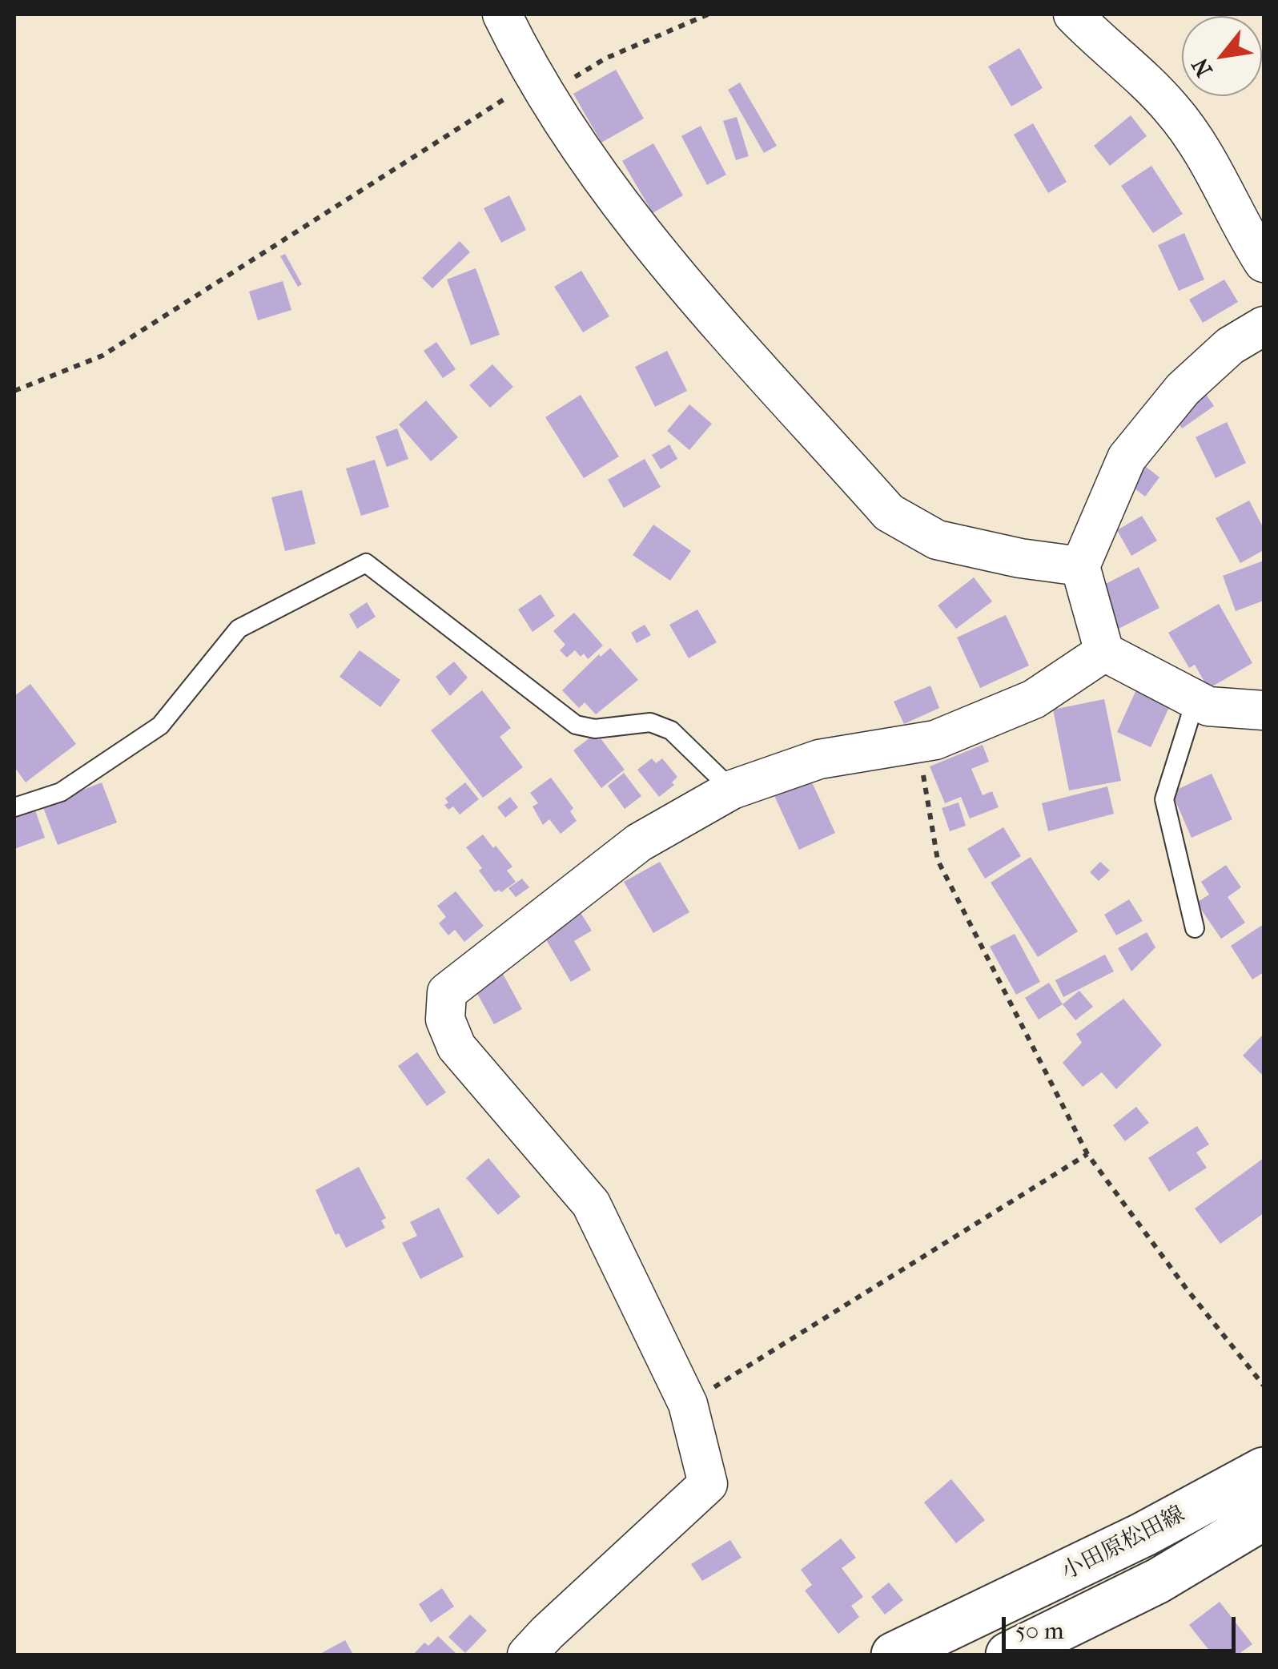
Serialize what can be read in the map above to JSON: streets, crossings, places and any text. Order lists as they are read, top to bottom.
{
  "streets": {
    "main road": ["小田原松田線"]
  },
  "scale_bar": "50 m",
  "north": "bottom left"
}
